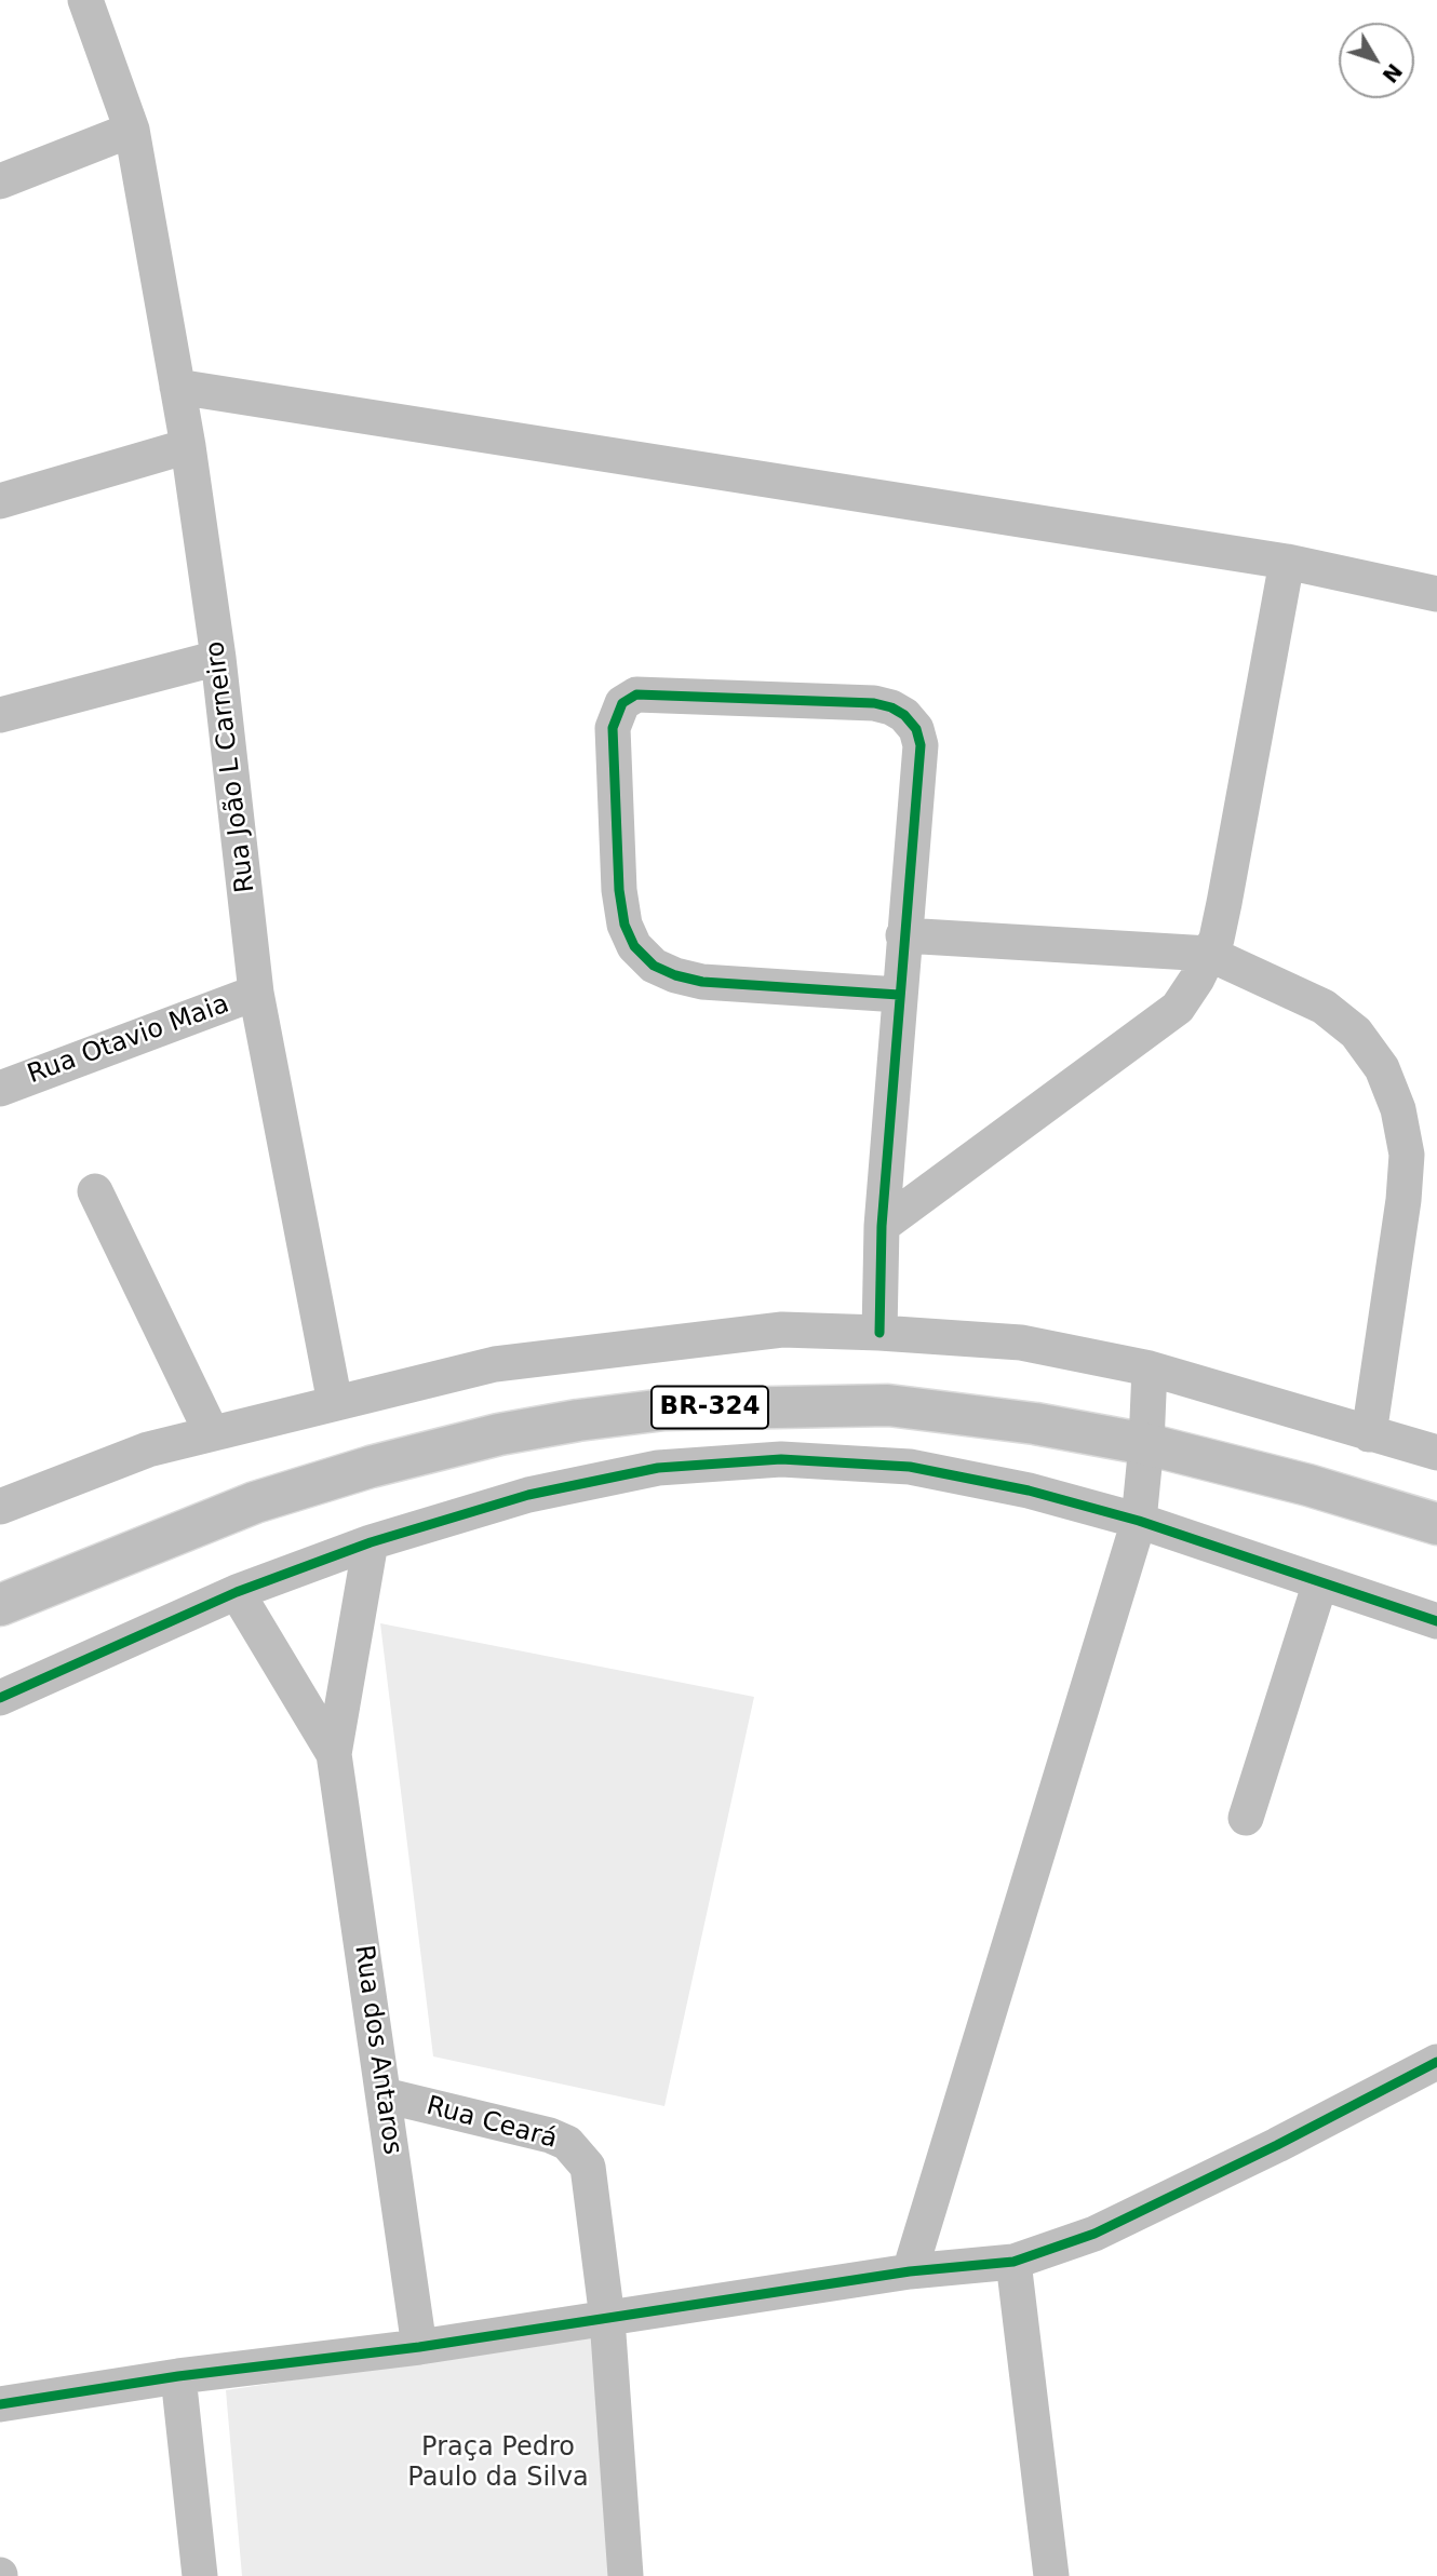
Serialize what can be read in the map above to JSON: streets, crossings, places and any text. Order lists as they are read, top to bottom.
{
  "streets": {
    "highway": ["BR-324"],
    "street": [
      "Rua João L Carneiro",
      "Rua Otavio Maia",
      "Rua dos Antaros",
      "Rua Ceará"
    ]
  },
  "crossings": [
    ["Rua João L Carneiro", "Rua Otavio Maia"],
    ["Rua dos Antaros", "Rua Ceará"]
  ],
  "parks": ["Praça Pedro Paulo da Silva"],
  "north": "bottom right"
}
